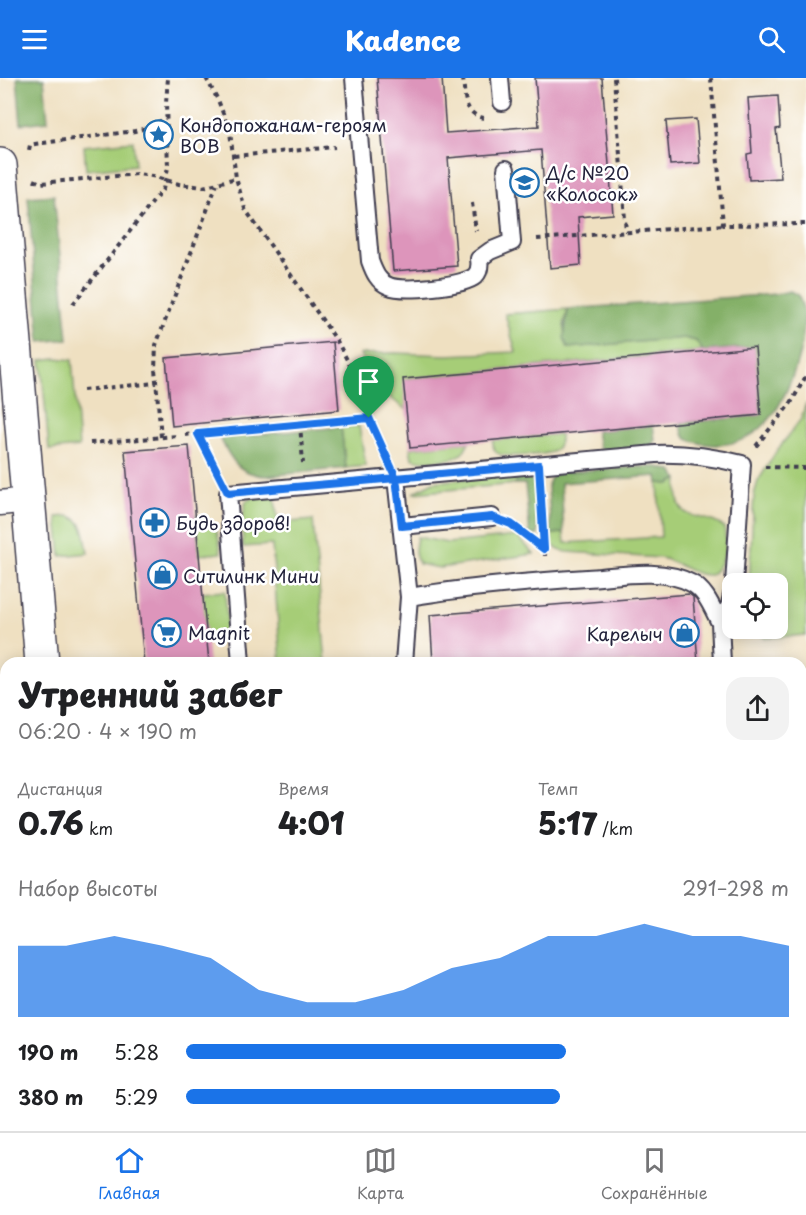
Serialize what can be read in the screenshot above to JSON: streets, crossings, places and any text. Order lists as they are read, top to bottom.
{
  "places": {
    "place": ["Кондопожанам-героям ВОВ"],
    "school or university": ["Д/с №20 «Колосок»"],
    "pharmacy": ["Будь здоров!"],
    "shop": ["Ситилинк Мини", "Карелыч"],
    "supermarket": ["Magnit"]
  },
  "page": {
    "header": "Kadence",
    "heading": ["Утренний забег", "06:20 · 4 × 190 m"],
    "stats": [
      ["Дистанция", "0.76 km"],
      ["Время", "4:01"],
      ["Темп", "5:17 /km"]
    ],
    "chart": ["Набор высоты", "291–298 m"],
    "list": [
      {
        "name": "190 m",
        "note": "5:28"
      },
      {
        "name": "380 m",
        "note": "5:29"
      }
    ],
    "tabs": ["Главная", "Карта", "Сохранённые"]
  }
}
